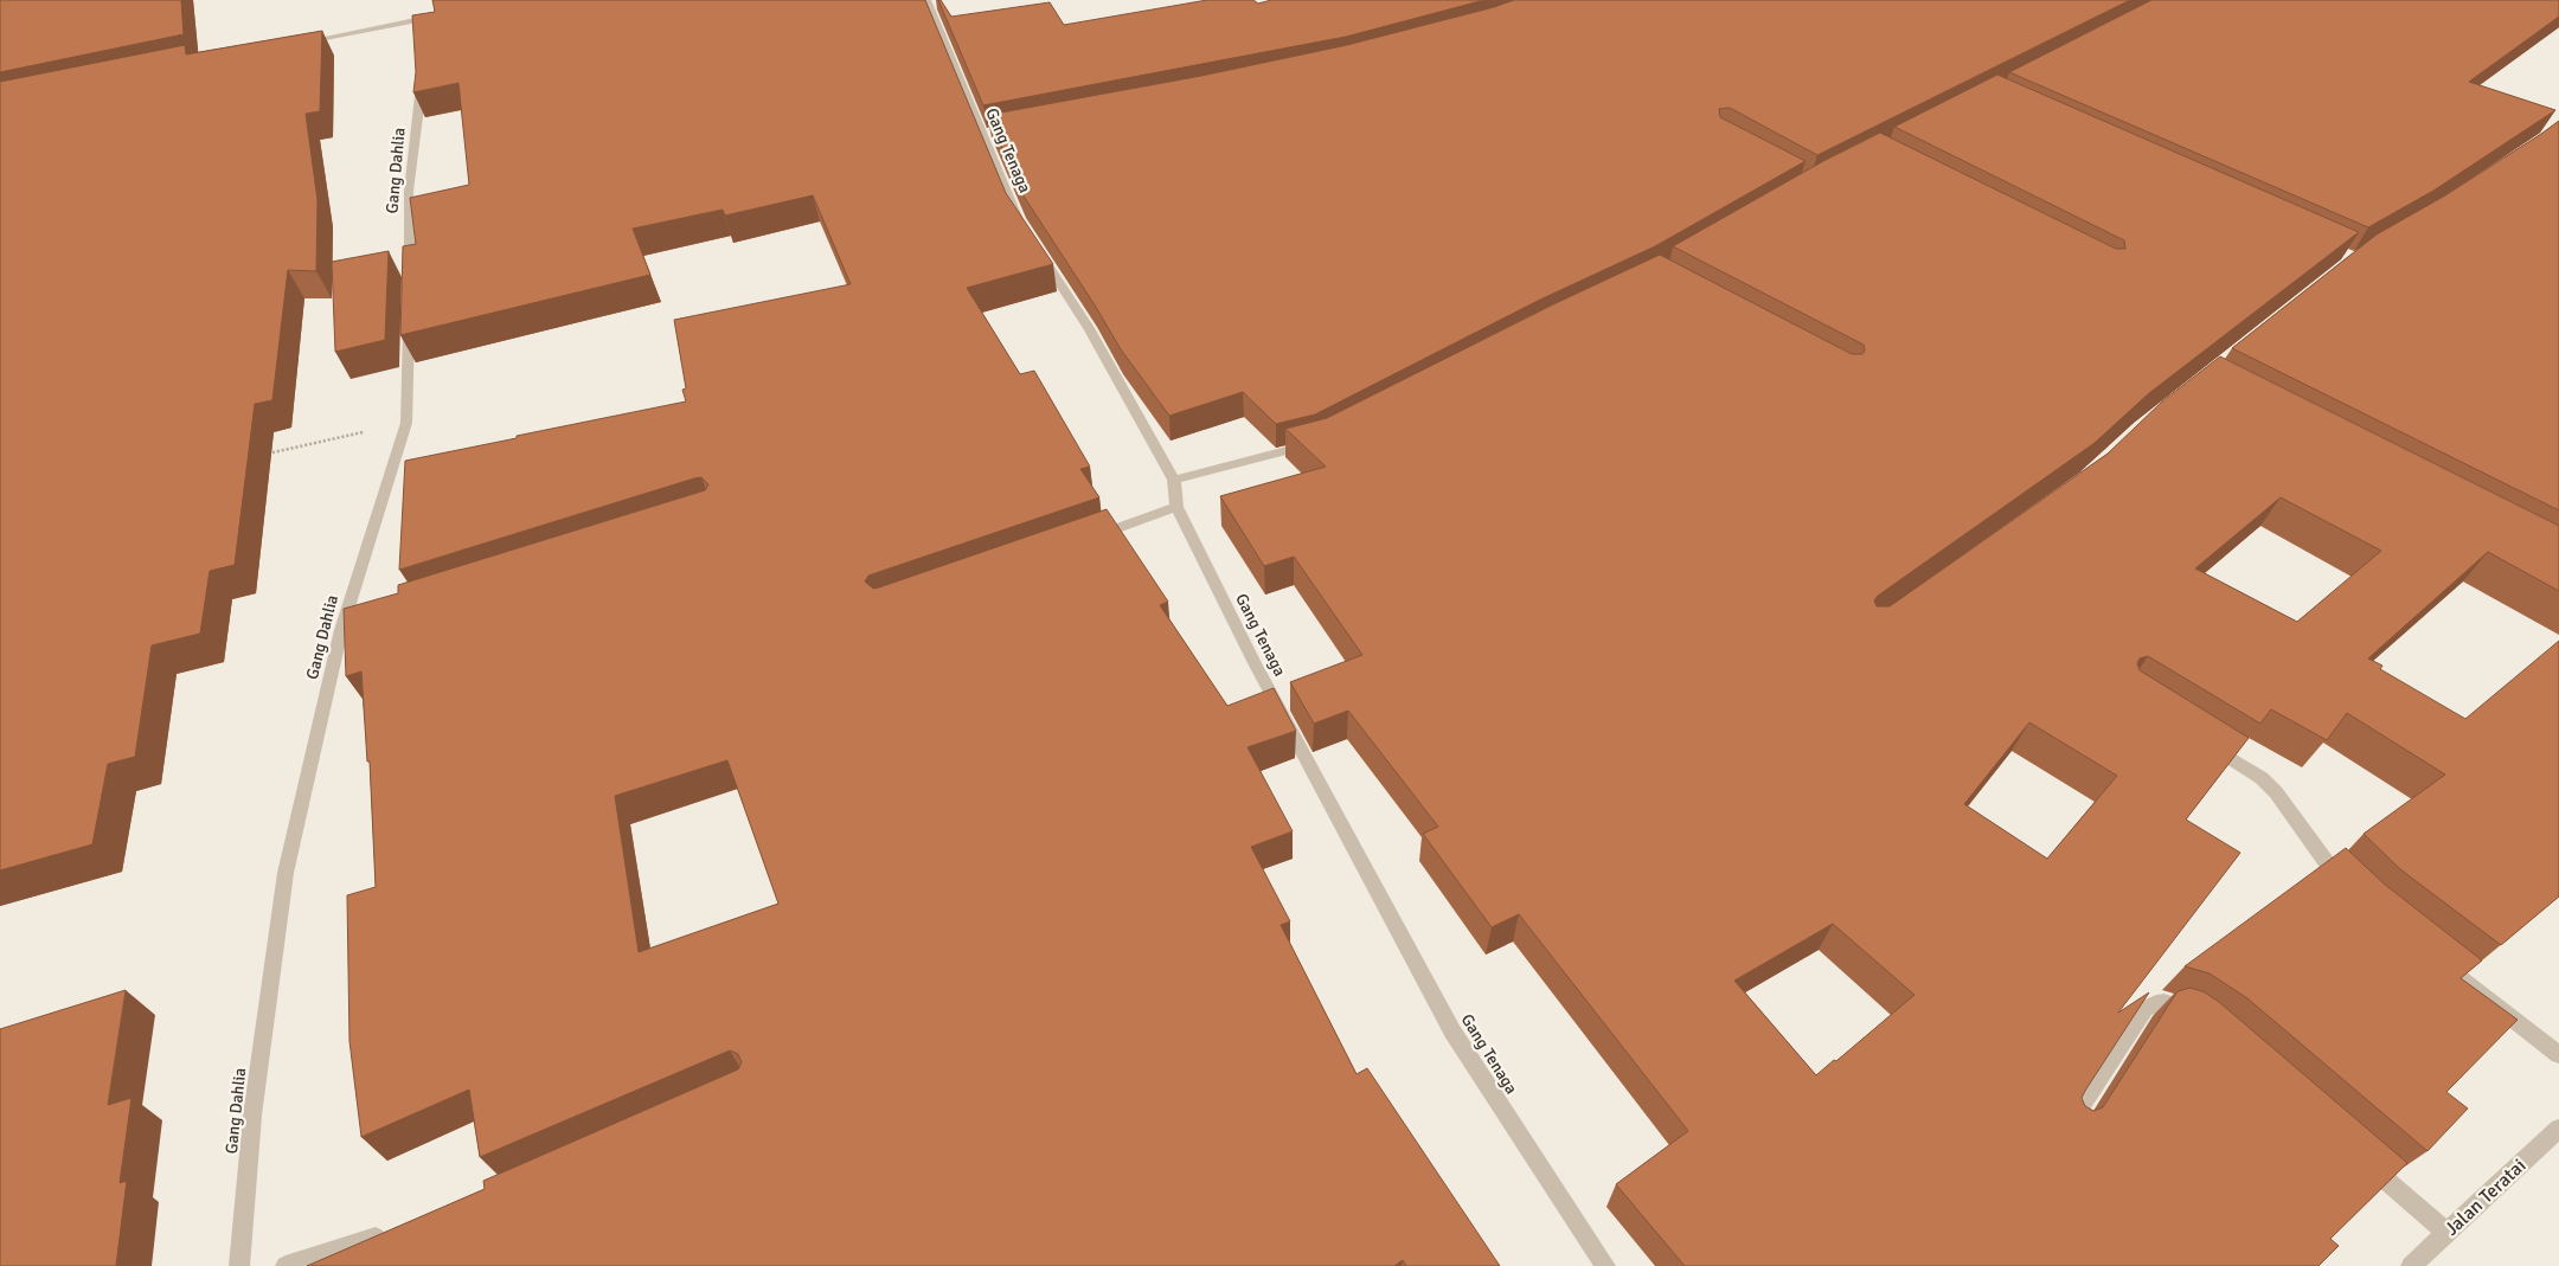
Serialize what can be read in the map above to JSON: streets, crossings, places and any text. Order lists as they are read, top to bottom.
{
  "streets": {
    "street": ["Gang Tenaga", "Gang Dahlia", "Jalan Teratai"]
  }
}
